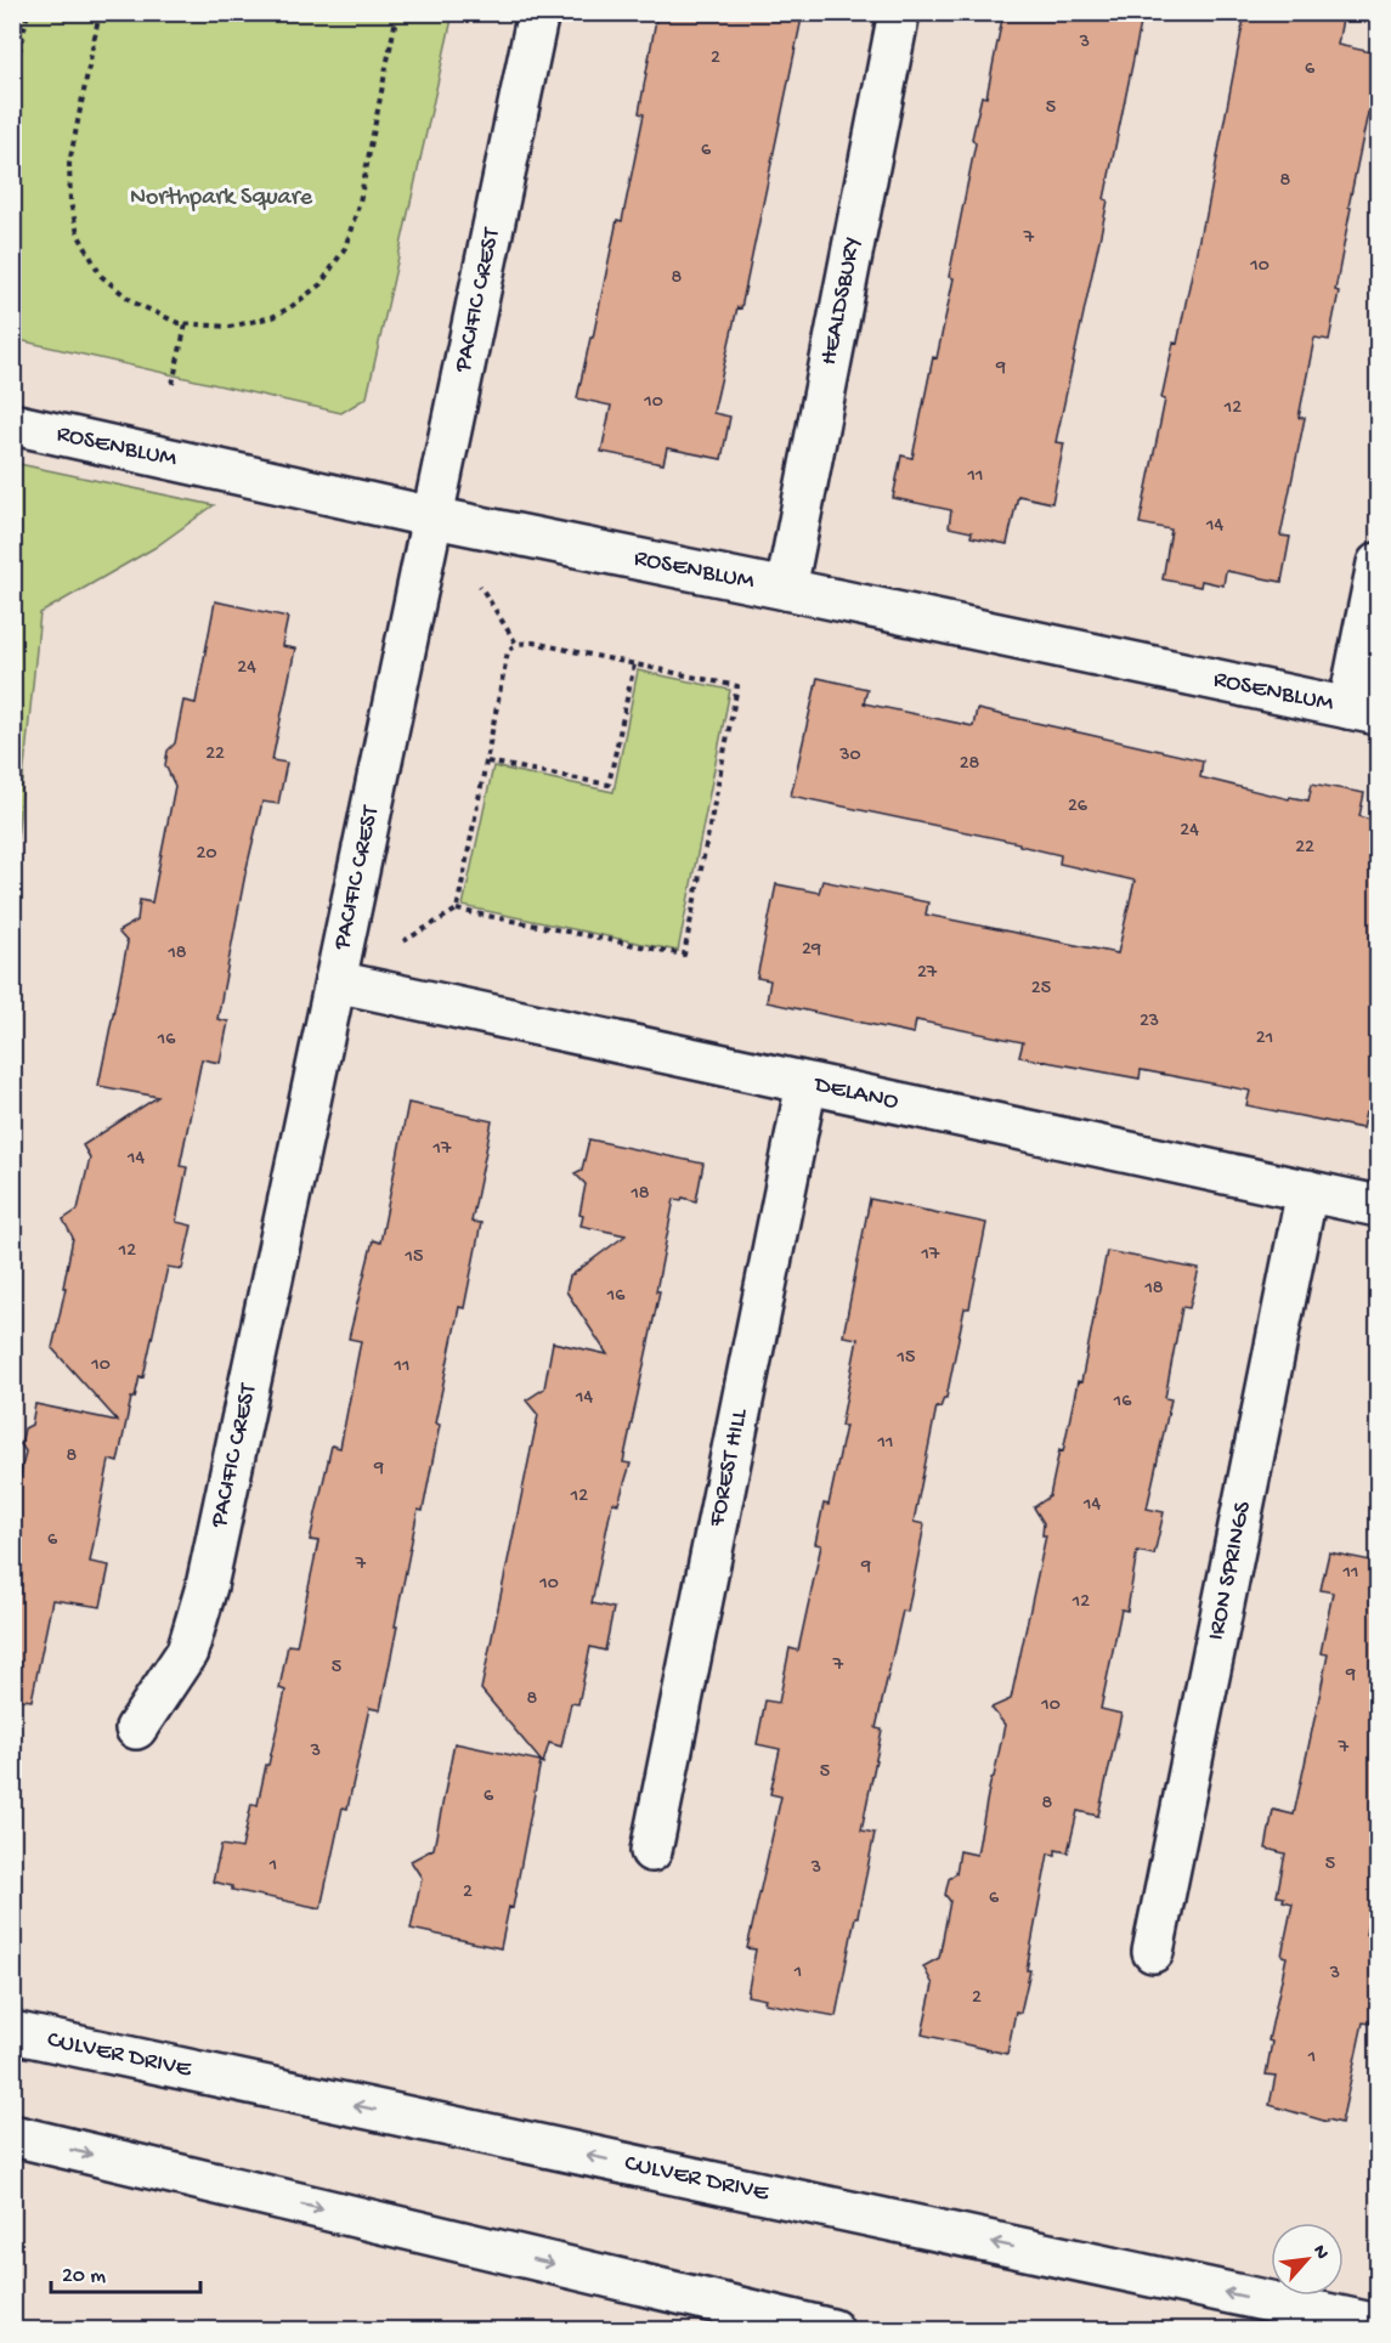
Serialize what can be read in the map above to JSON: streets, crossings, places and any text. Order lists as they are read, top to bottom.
{
  "streets": {
    "street": [
      "PACIFIC CREST",
      "HEALDSBURY",
      "ROSENBLUM",
      "DELANO",
      "FOREST HILL",
      "IRON SPRINGS",
      "CULVER DRIVE"
    ]
  },
  "crossings": [
    ["PACIFIC CREST", "ROSENBLUM"],
    ["PACIFIC CREST", "DELANO"],
    ["HEALDSBURY", "ROSENBLUM"],
    ["DELANO", "FOREST HILL"],
    ["DELANO", "IRON SPRINGS"]
  ],
  "parks": ["Northpark Square"],
  "house_numbers": [
    "3",
    "2",
    "6",
    "5",
    "6",
    "8",
    "7",
    "10",
    "8",
    "9",
    "10",
    "12",
    "11",
    "14",
    "24",
    "22",
    "30",
    "28",
    "26",
    "24",
    "22",
    "20",
    "29",
    "18",
    "27",
    "25",
    "23",
    "21",
    "16",
    "17",
    "14",
    "18",
    "12",
    "17",
    "15",
    "18",
    "16",
    "15",
    "10",
    "11",
    "14",
    "16",
    "11",
    "8",
    "9",
    "12",
    "14",
    "6",
    "7",
    "9",
    "11",
    "10",
    "12",
    "7",
    "5",
    "9",
    "8",
    "10",
    "7",
    "3",
    "5",
    "6",
    "8",
    "5",
    "1",
    "3",
    "2",
    "6",
    "1",
    "3",
    "2",
    "1"
  ],
  "scale_bar": "20 m",
  "north": "top right"
}
